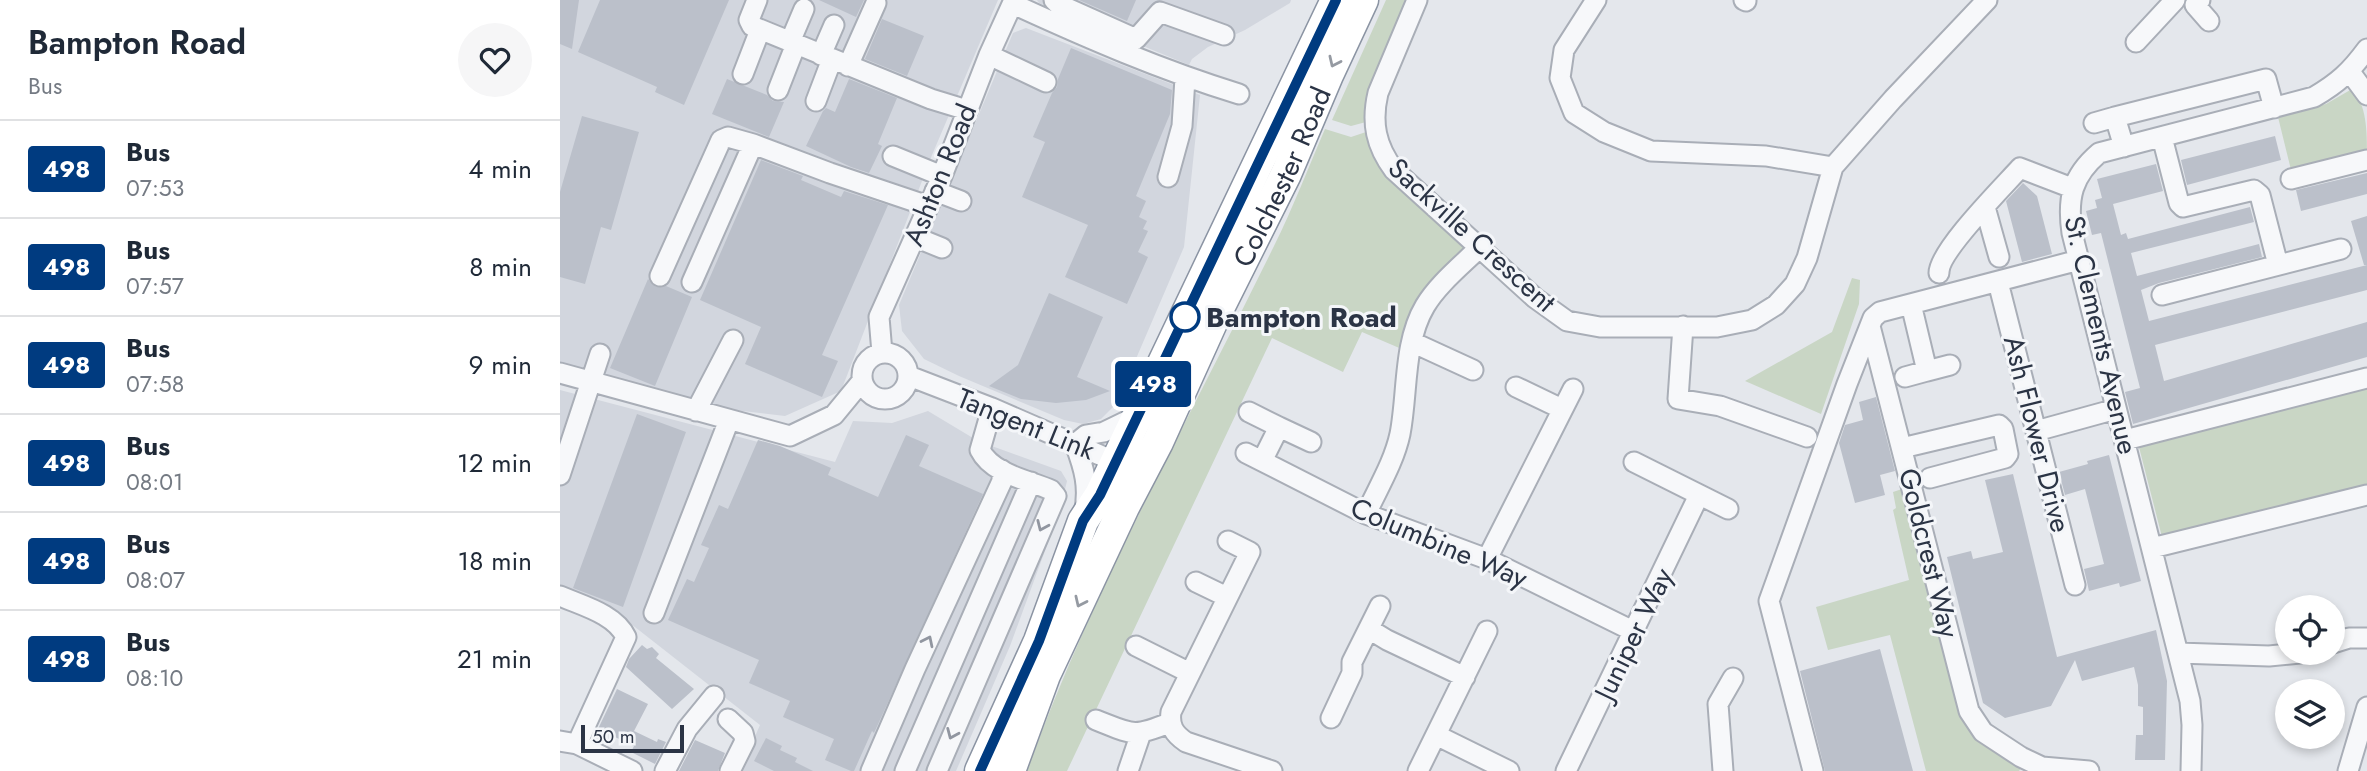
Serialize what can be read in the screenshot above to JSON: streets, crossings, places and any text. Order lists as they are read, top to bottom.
{
  "streets": {
    "highway": ["Colchester Road"],
    "street": [
      "Ashton Road",
      "Sackville Crescent",
      "St. Clements Avenue",
      "Tangent Link",
      "Ash Flower Drive",
      "Columbine Way",
      "Goldcrest Way",
      "Juniper Way"
    ]
  },
  "crossings": [
    ["Ashton Road", "Tangent Link"],
    ["Colchester Road", "Tangent Link"],
    ["Columbine Way", "Juniper Way"]
  ],
  "places": ["Bampton Road"],
  "lines": ["bus line 498"],
  "scale_bar": "50 m",
  "page": {
    "heading": ["Bampton Road", "Bus"],
    "on_map": "498",
    "list": [
      {
        "mark": "498",
        "name": "Bus",
        "note": "07:53",
        "value": "4 min"
      },
      {
        "mark": "498",
        "name": "Bus",
        "note": "07:57",
        "value": "8 min"
      },
      {
        "mark": "498",
        "name": "Bus",
        "note": "07:58",
        "value": "9 min"
      },
      {
        "mark": "498",
        "name": "Bus",
        "note": "08:01",
        "value": "12 min"
      },
      {
        "mark": "498",
        "name": "Bus",
        "note": "08:07",
        "value": "18 min"
      },
      {
        "mark": "498",
        "name": "Bus",
        "note": "08:10",
        "value": "21 min"
      }
    ],
    "scale": "50 m"
  }
}
